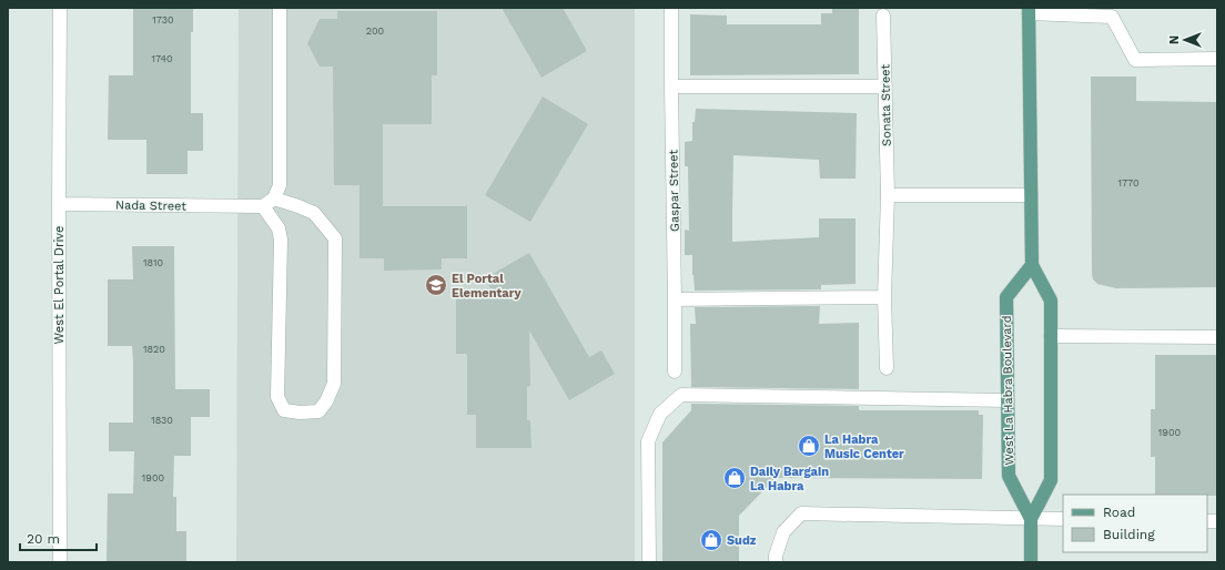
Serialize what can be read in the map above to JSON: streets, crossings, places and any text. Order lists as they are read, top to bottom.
{
  "streets": {
    "main road": ["West La Habra Boulevard"],
    "street": [
      "Sonata Street",
      "Gaspar Street",
      "Nada Street",
      "West El Portal Drive"
    ]
  },
  "crossings": [
    ["Nada Street", "West El Portal Drive"]
  ],
  "places": {
    "school or university": ["El Portal Elementary"],
    "shop": ["La Habra Music Center", "Daily Bargain La Habra", "Sudz"]
  },
  "house_numbers": [
    "1730",
    "200",
    "1740",
    "1770",
    "1810",
    "1820",
    "1830",
    "1900",
    "1900"
  ],
  "legend": ["Road", "Building"],
  "scale_bar": "20 m",
  "north": "left"
}
